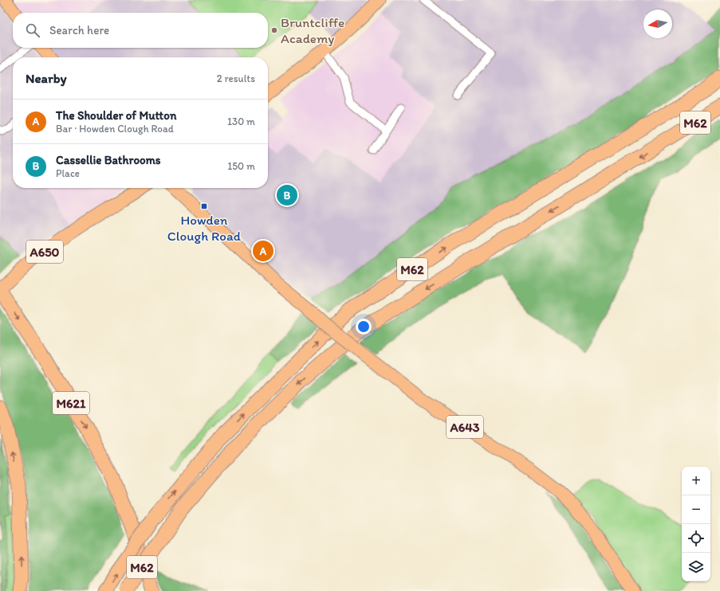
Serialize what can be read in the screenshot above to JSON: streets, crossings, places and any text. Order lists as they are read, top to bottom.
{
  "streets": {
    "highway": ["M62", "M621"],
    "main road": ["A650", "A643"]
  },
  "crossings": [
    ["A650", "M621"]
  ],
  "places": {
    "other": ["Bruntcliffe Academy"],
    "transit": ["Howden Clough Road"]
  },
  "north": "left",
  "page": {
    "search": "Search here",
    "heading": ["Nearby", "2 results"],
    "list": [
      {
        "mark": "A",
        "name": "The Shoulder of Mutton",
        "note": "Bar · Howden Clough Road",
        "value": "130 m"
      },
      {
        "mark": "B",
        "name": "Cassellie Bathrooms",
        "note": "Place",
        "value": "150 m"
      }
    ],
    "pins": ["B", "A"],
    "map_buttons": ["+", "−"]
  }
}
